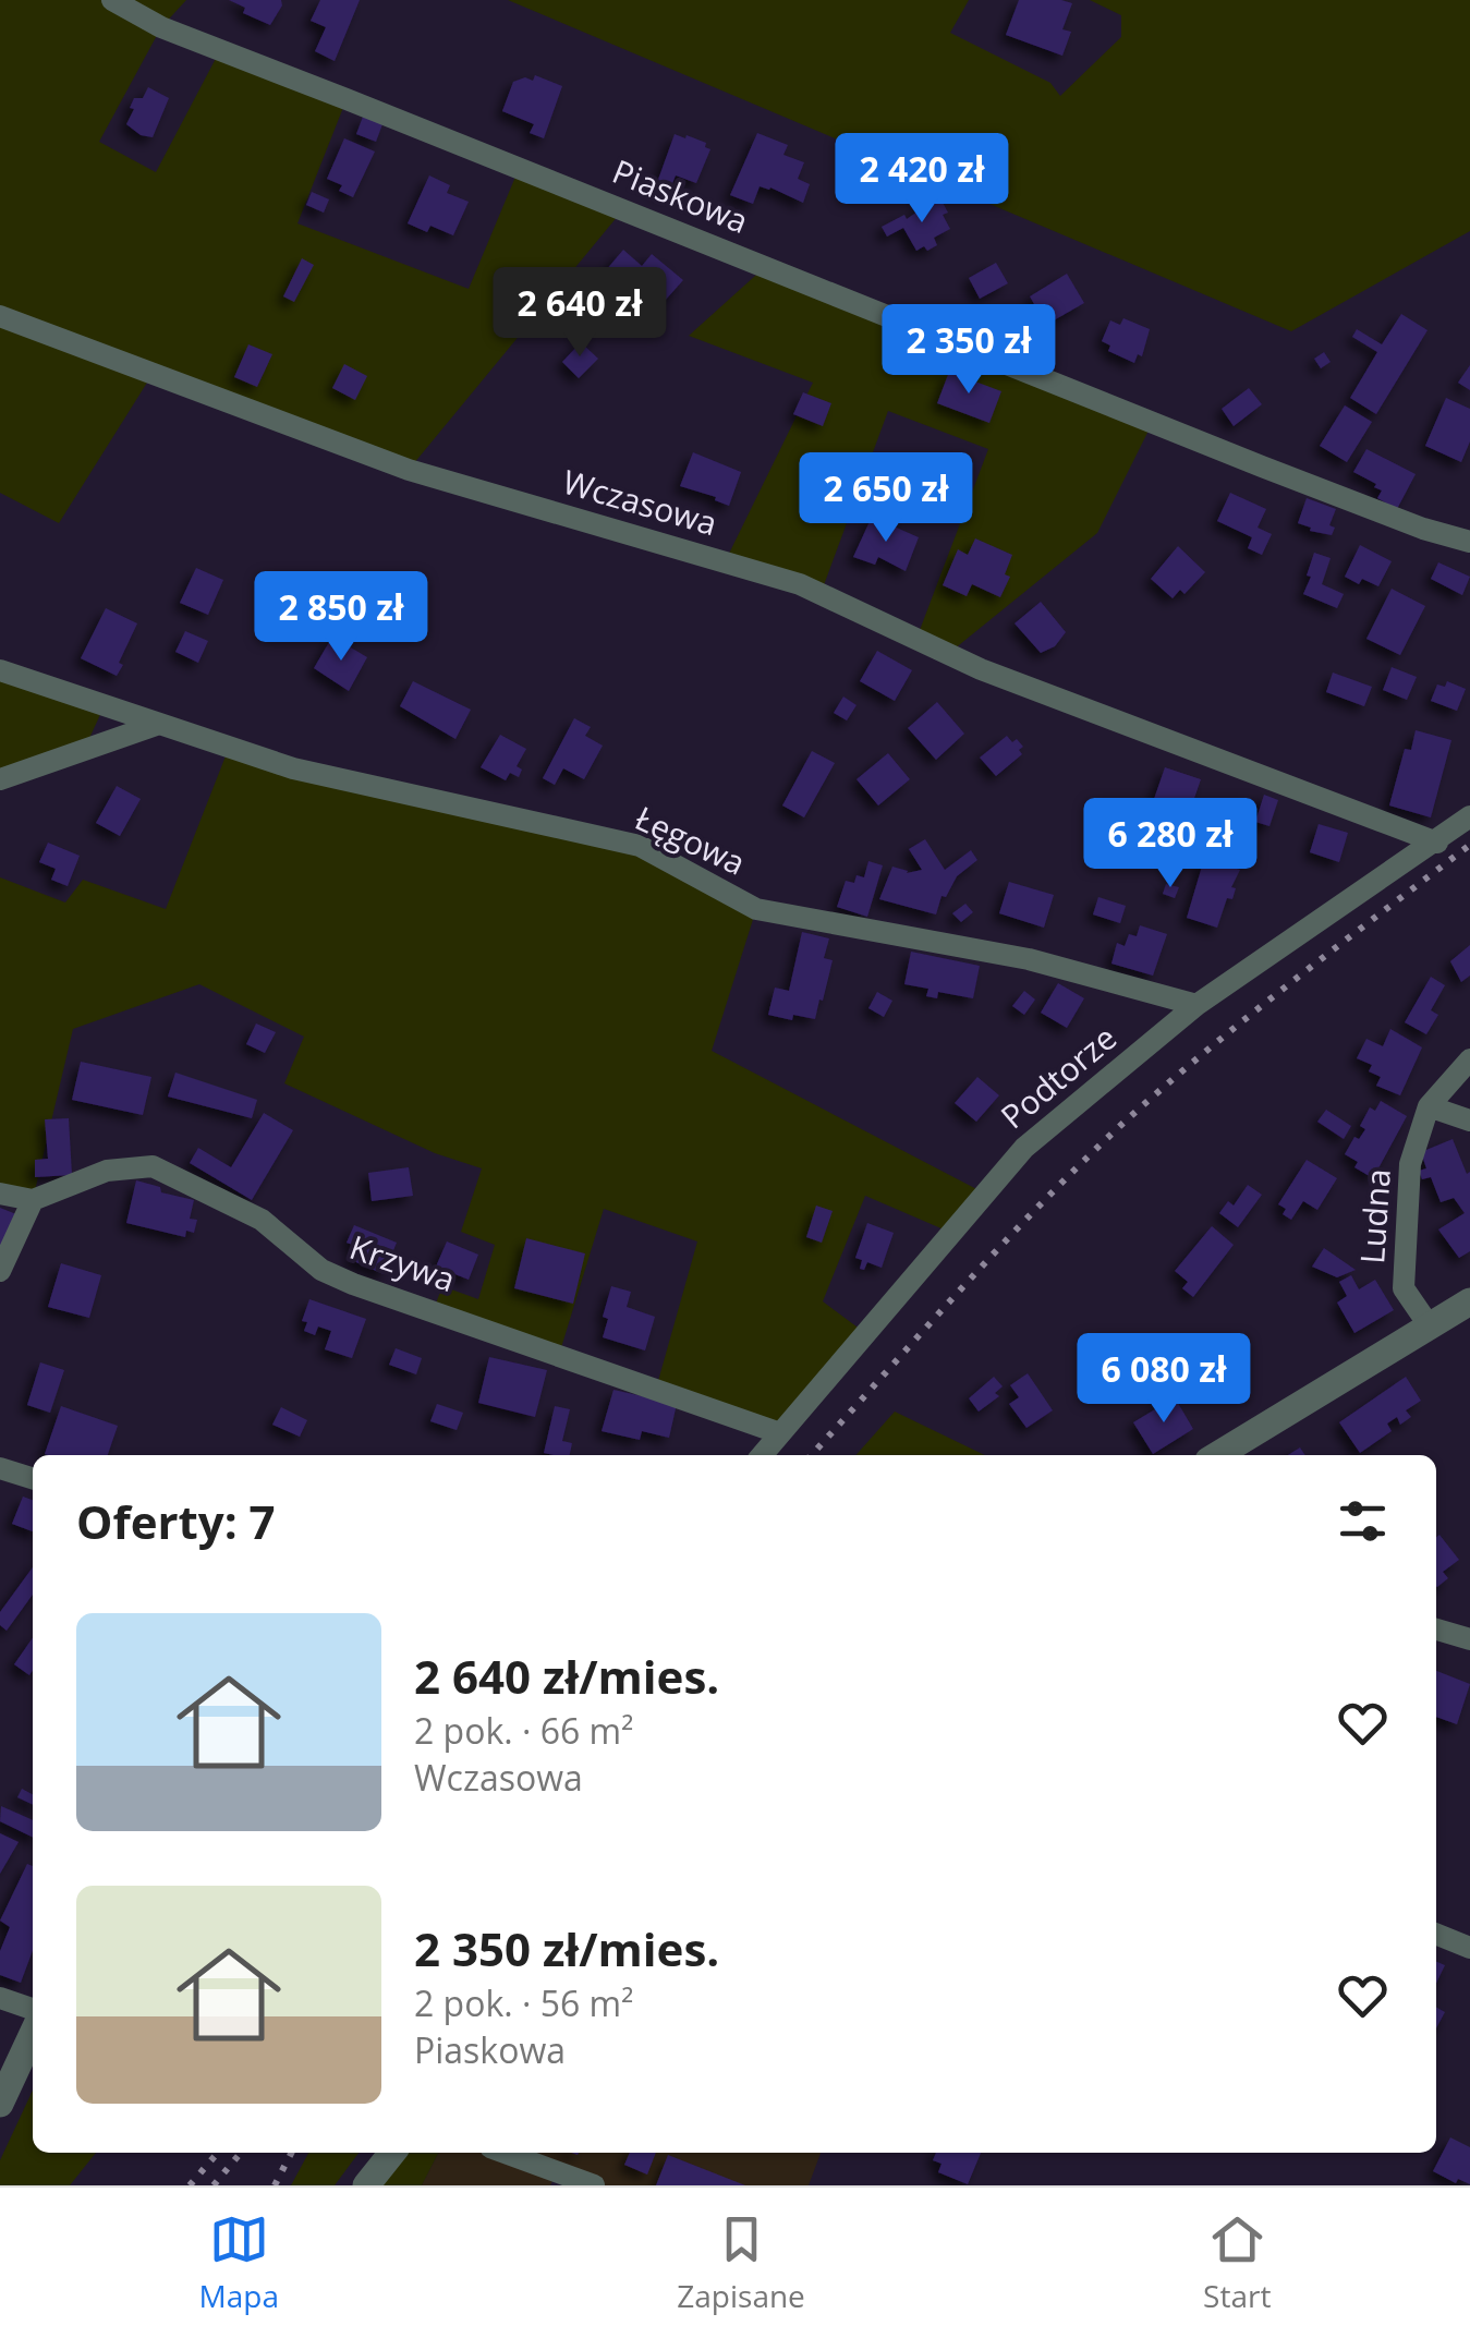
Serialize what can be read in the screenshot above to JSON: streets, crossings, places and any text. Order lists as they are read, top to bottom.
{
  "streets": {
    "street": [
      "Piaskowa",
      "Wczasowa",
      "Łęgowa",
      "Podtorze",
      "Ludna",
      "Krzywa"
    ]
  },
  "crossings": [
    ["Wczasowa", "Podtorze"],
    ["Łęgowa", "Podtorze"],
    ["Podtorze", "Krzywa"]
  ],
  "page": {
    "price": [
      "2 420 zł",
      "2 640 zł",
      "2 350 zł",
      "2 650 zł",
      "2 850 zł",
      "6 280 zł",
      "6 080 zł"
    ],
    "heading": "Oferty: 7",
    "list": [
      {
        "name": "2 640 zł/mies.",
        "note": "2 pok. · 66 m² · Wczasowa"
      },
      {
        "name": "2 350 zł/mies.",
        "note": "2 pok. · 56 m² · Piaskowa"
      }
    ],
    "tabs": ["Mapa", "Zapisane", "Start"]
  }
}
